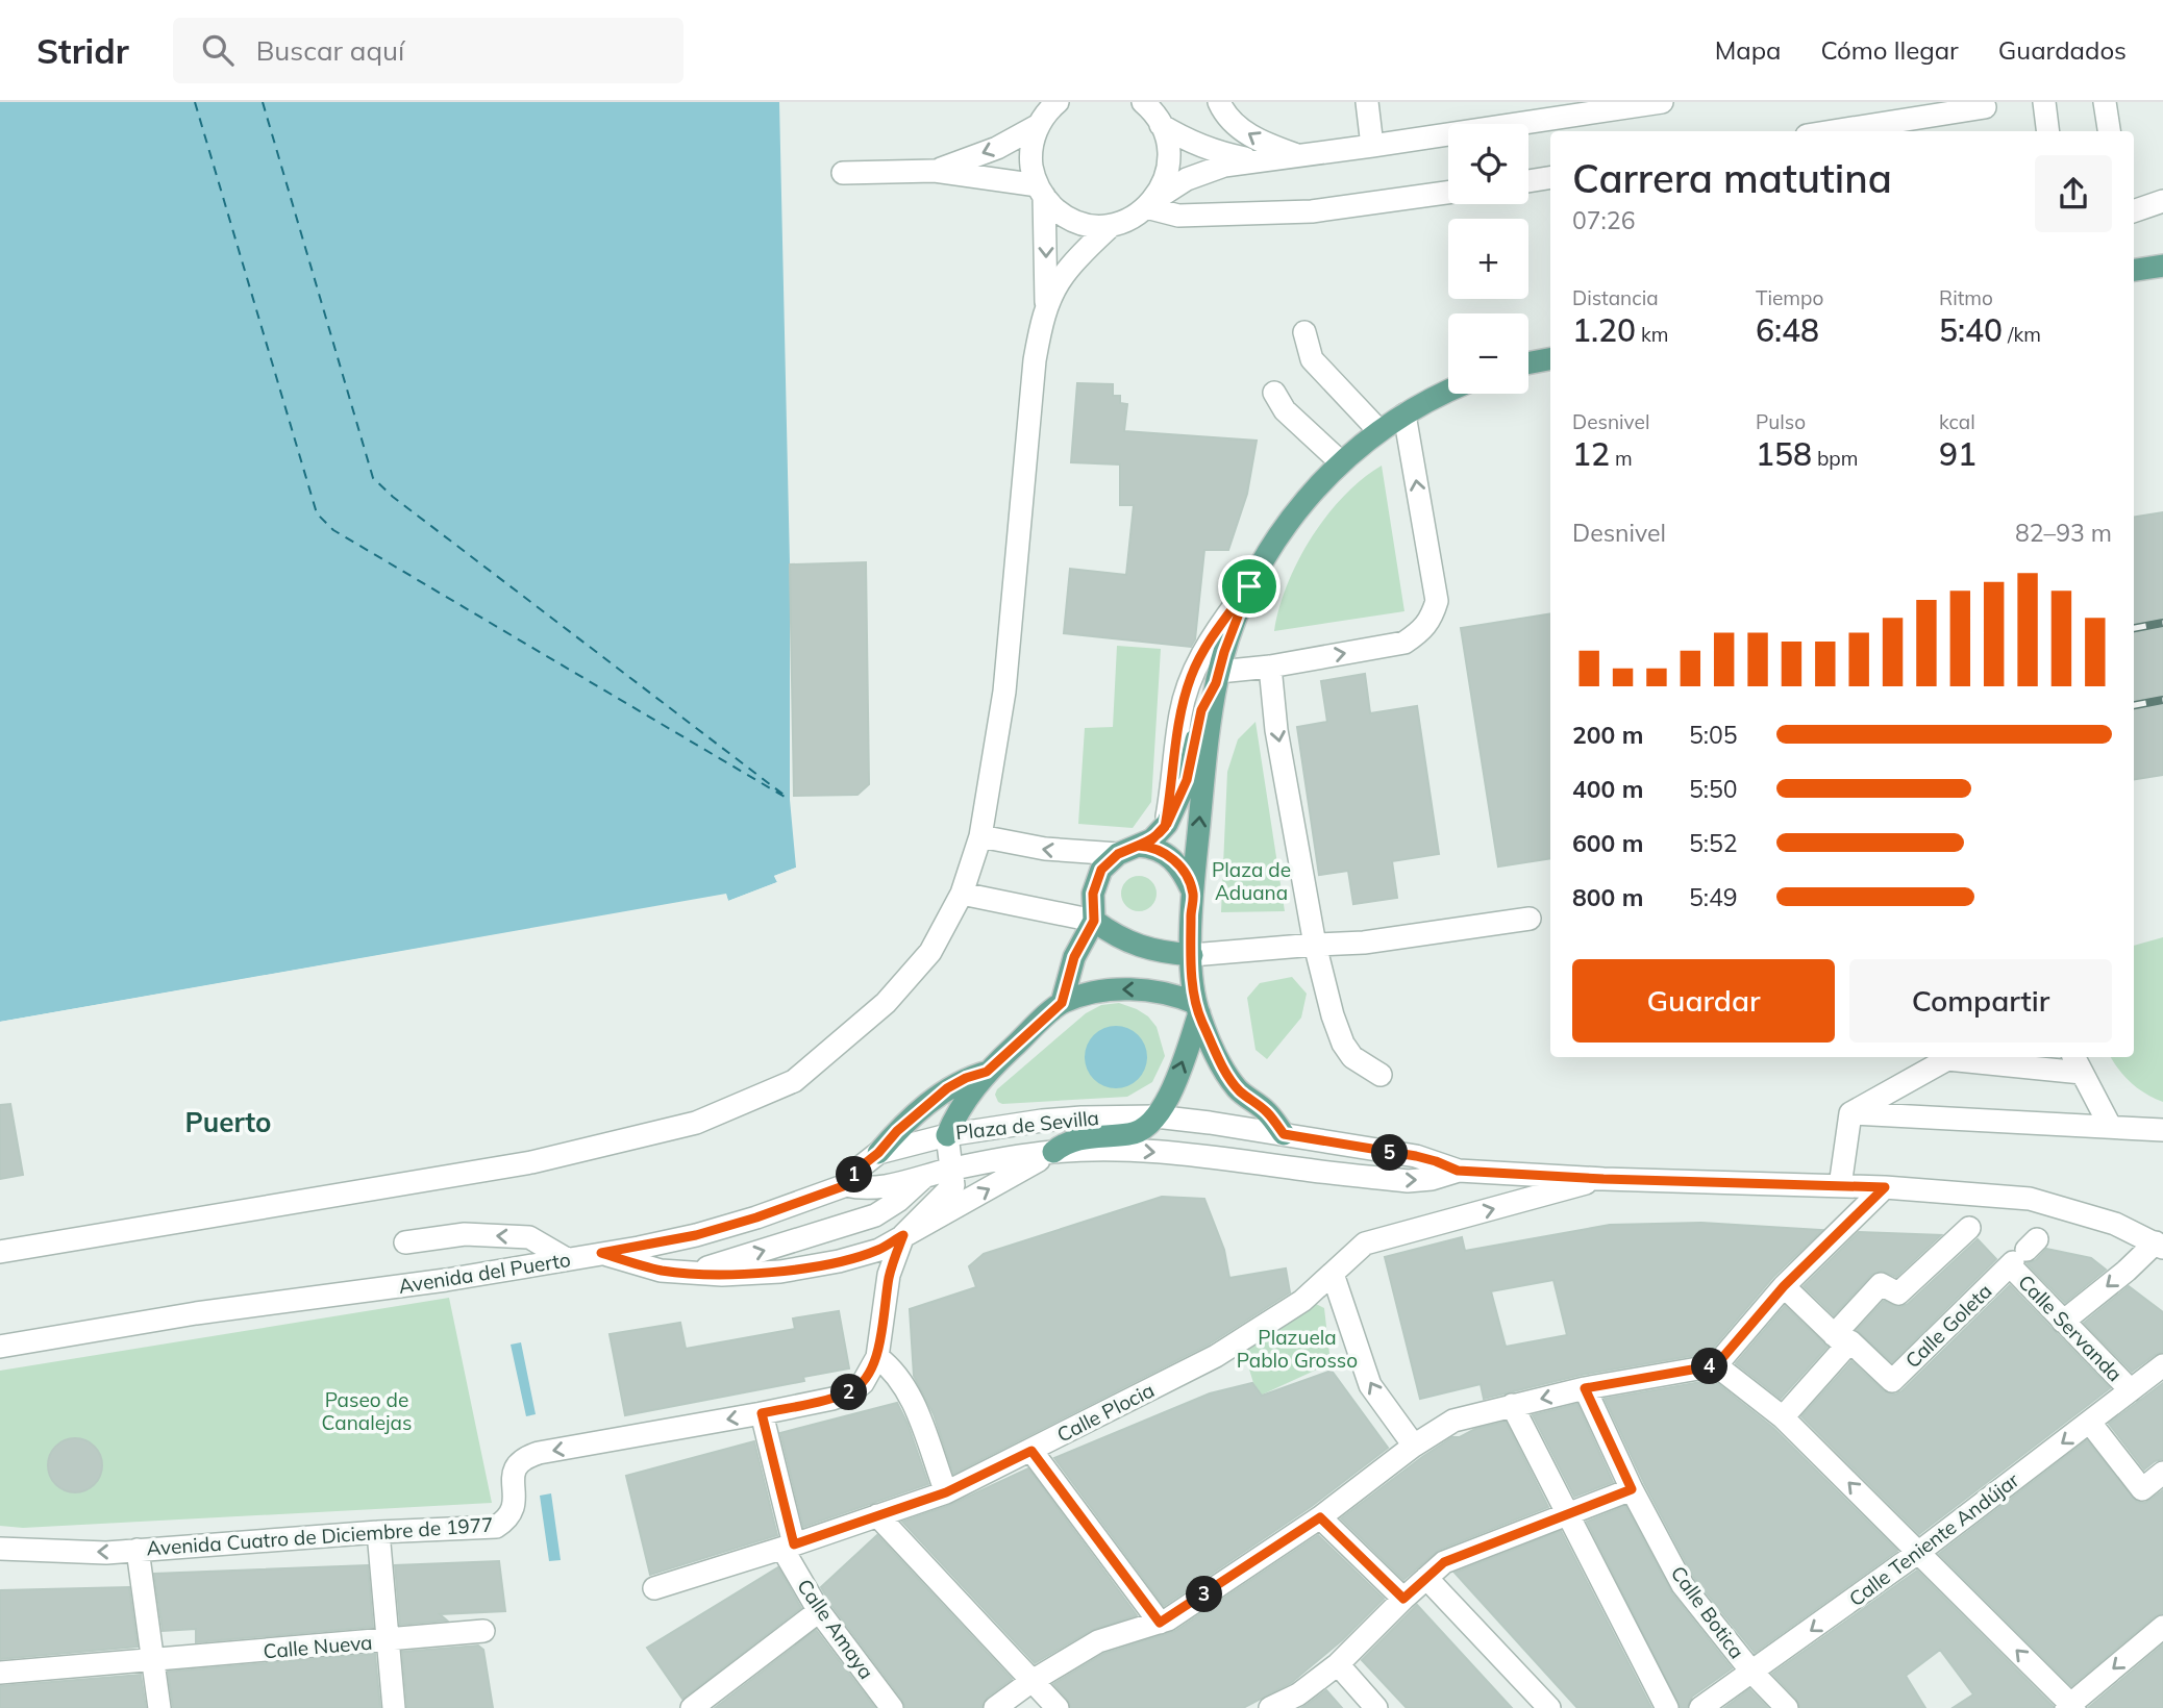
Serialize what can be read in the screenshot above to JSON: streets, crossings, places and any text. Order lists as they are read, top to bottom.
{
  "streets": {
    "main road": ["Plaza de Sevilla"],
    "street": [
      "Avenida del Puerto",
      "Calle Goleta",
      "Calle Servanda",
      "Calle Plocia",
      "Avenida Cuatro de Diciembre de 1977",
      "Calle Teniente Andújar",
      "Calle Botica",
      "Calle Amaya",
      "Calle Nueva"
    ]
  },
  "crossings": [
    ["Plaza de Sevilla", "Avenida del Puerto"],
    ["Calle Goleta", "Calle Servanda"],
    ["Calle Servanda", "Calle Teniente Andújar"],
    ["Calle Plocia", "Calle Amaya"],
    ["Avenida Cuatro de Diciembre de 1977", "Calle Amaya"],
    ["Calle Teniente Andújar", "Calle Botica"]
  ],
  "one_way": ["Calle Teniente Andújar"],
  "districts": ["Puerto"],
  "parks": ["Plaza de Aduana", "Plazuela Pablo Grosso", "Paseo de Canalejas"],
  "page": {
    "header": "Stridr",
    "search": "Buscar aquí",
    "nav": ["Mapa", "Cómo llegar", "Guardados"],
    "map_buttons": ["+", "−"],
    "heading": ["Carrera matutina", "07:26"],
    "stats": [
      ["Distancia", "1.20 km"],
      ["Tiempo", "6:48"],
      ["Ritmo", "5:40 /km"],
      ["Desnivel", "12 m"],
      ["Pulso", "158 bpm"],
      ["kcal", "91"]
    ],
    "chart": ["Desnivel", "82–93 m"],
    "list": [
      {
        "name": "200 m",
        "note": "5:05"
      },
      {
        "name": "400 m",
        "note": "5:50"
      },
      {
        "name": "600 m",
        "note": "5:52"
      },
      {
        "name": "800 m",
        "note": "5:49"
      }
    ],
    "buttons": ["Guardar", "Compartir"],
    "pins": [
      "5",
      "1",
      "4",
      "2",
      "3"
    ]
  }
}
